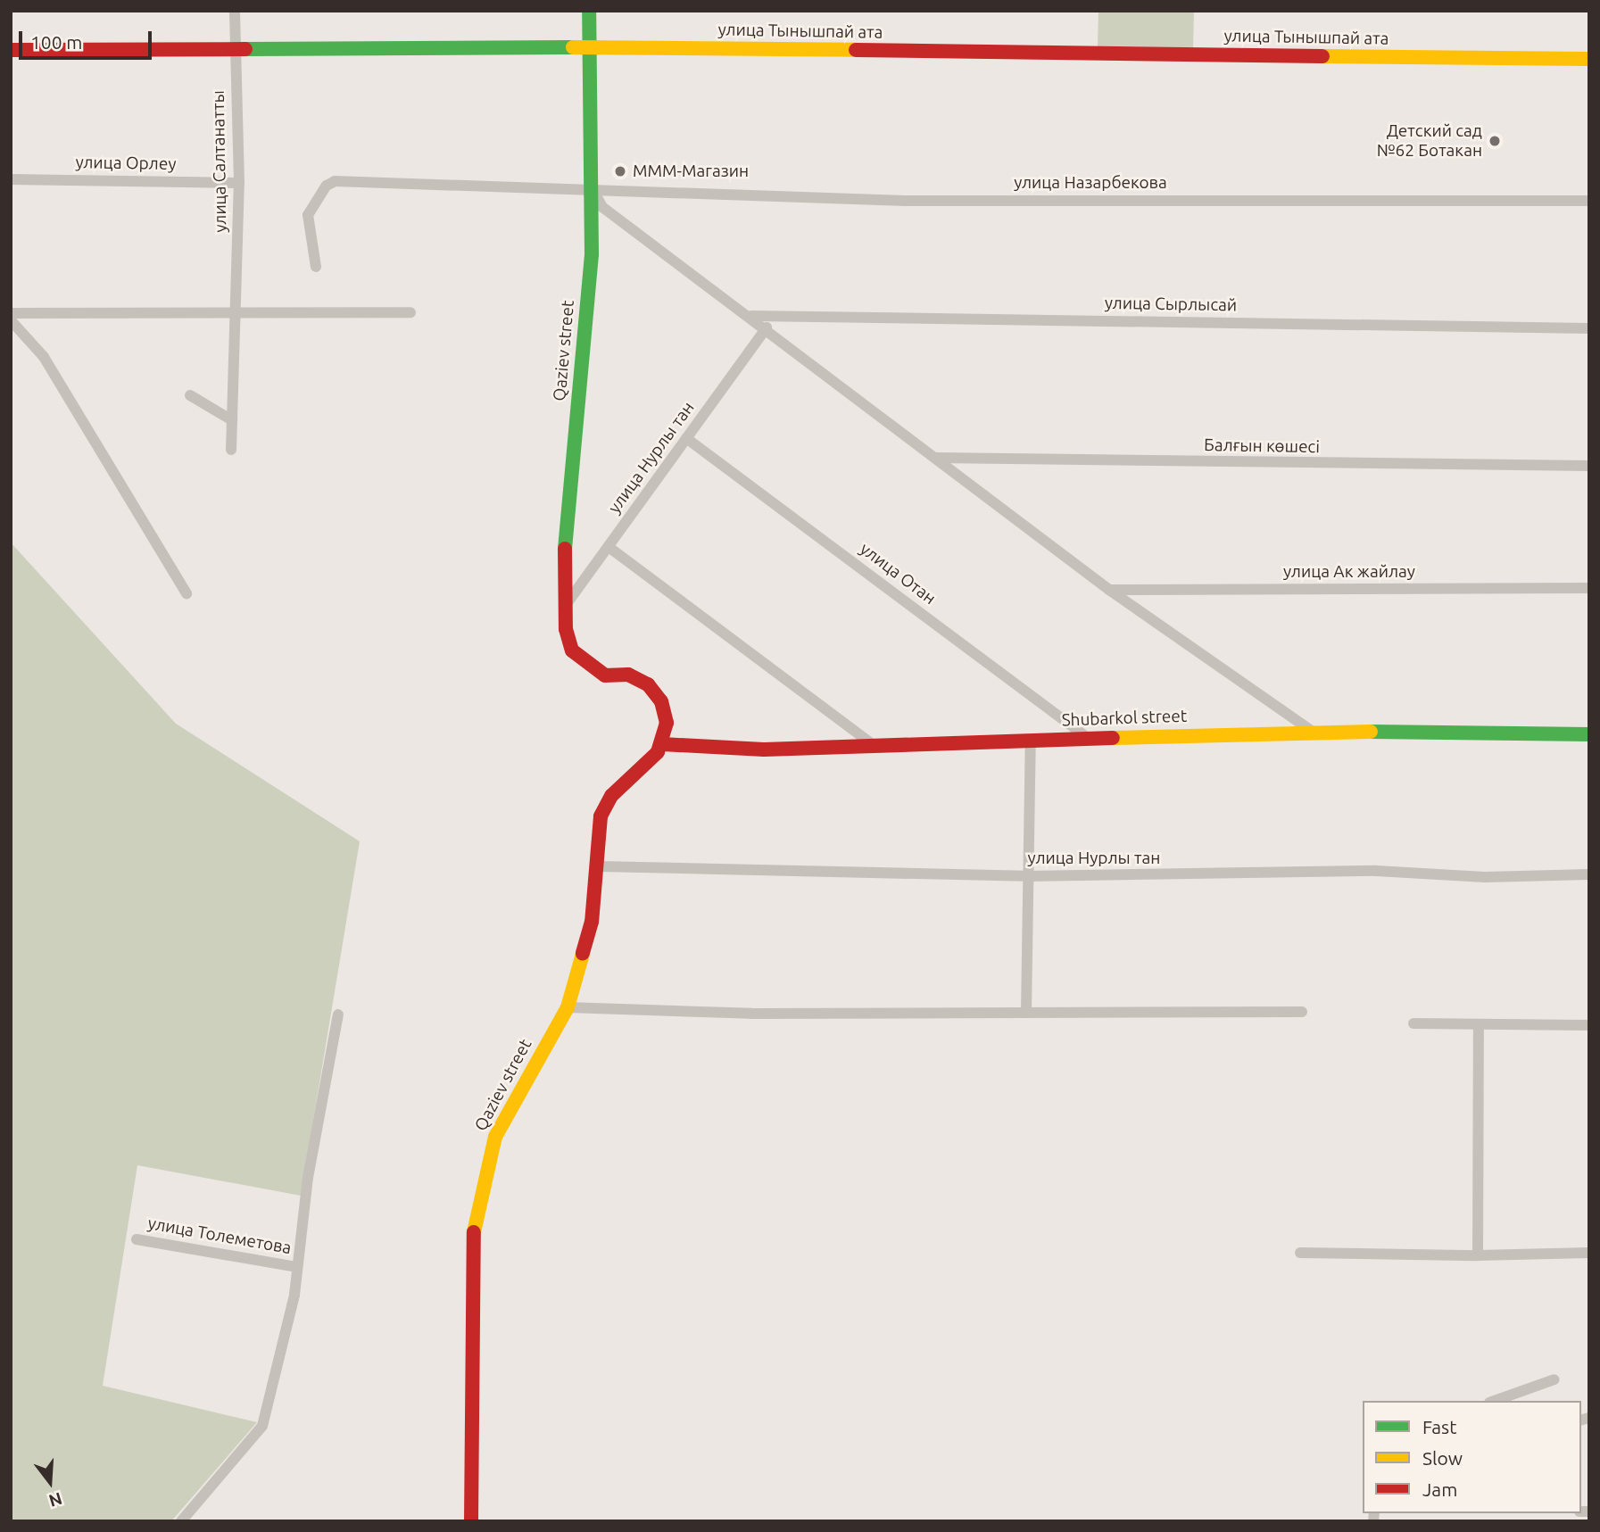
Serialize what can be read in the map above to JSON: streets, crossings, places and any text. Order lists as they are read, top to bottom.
{
  "streets": {
    "street": [
      "улица Тынышпай ата",
      "улица Салтанатты",
      "улица Орлеу",
      "улица Назарбекова",
      "улица Сырлысай",
      "Qaziev street",
      "Балғын көшесі",
      "улица Нурлы тан",
      "улица Ак жайлау",
      "улица Отан",
      "Shubarkol street",
      "улица Толеметова"
    ]
  },
  "crossings": [
    ["улица Тынышпай ата", "улица Салтанатты"],
    ["улица Тынышпай ата", "Qaziev street"],
    ["улица Салтанатты", "улица Орлеу"],
    ["улица Назарбекова", "Qaziev street"],
    ["Qaziev street", "улица Нурлы тан"],
    ["Qaziev street", "Shubarkol street"],
    ["улица Нурлы тан", "улица Отан"],
    ["улица Отан", "Shubarkol street"]
  ],
  "places": ["Детский сад №62 Ботакан", "МММ-Магазин"],
  "legend": ["Fast", "Slow", "Jam"],
  "scale_bar": "100 m",
  "north": "bottom"
}
